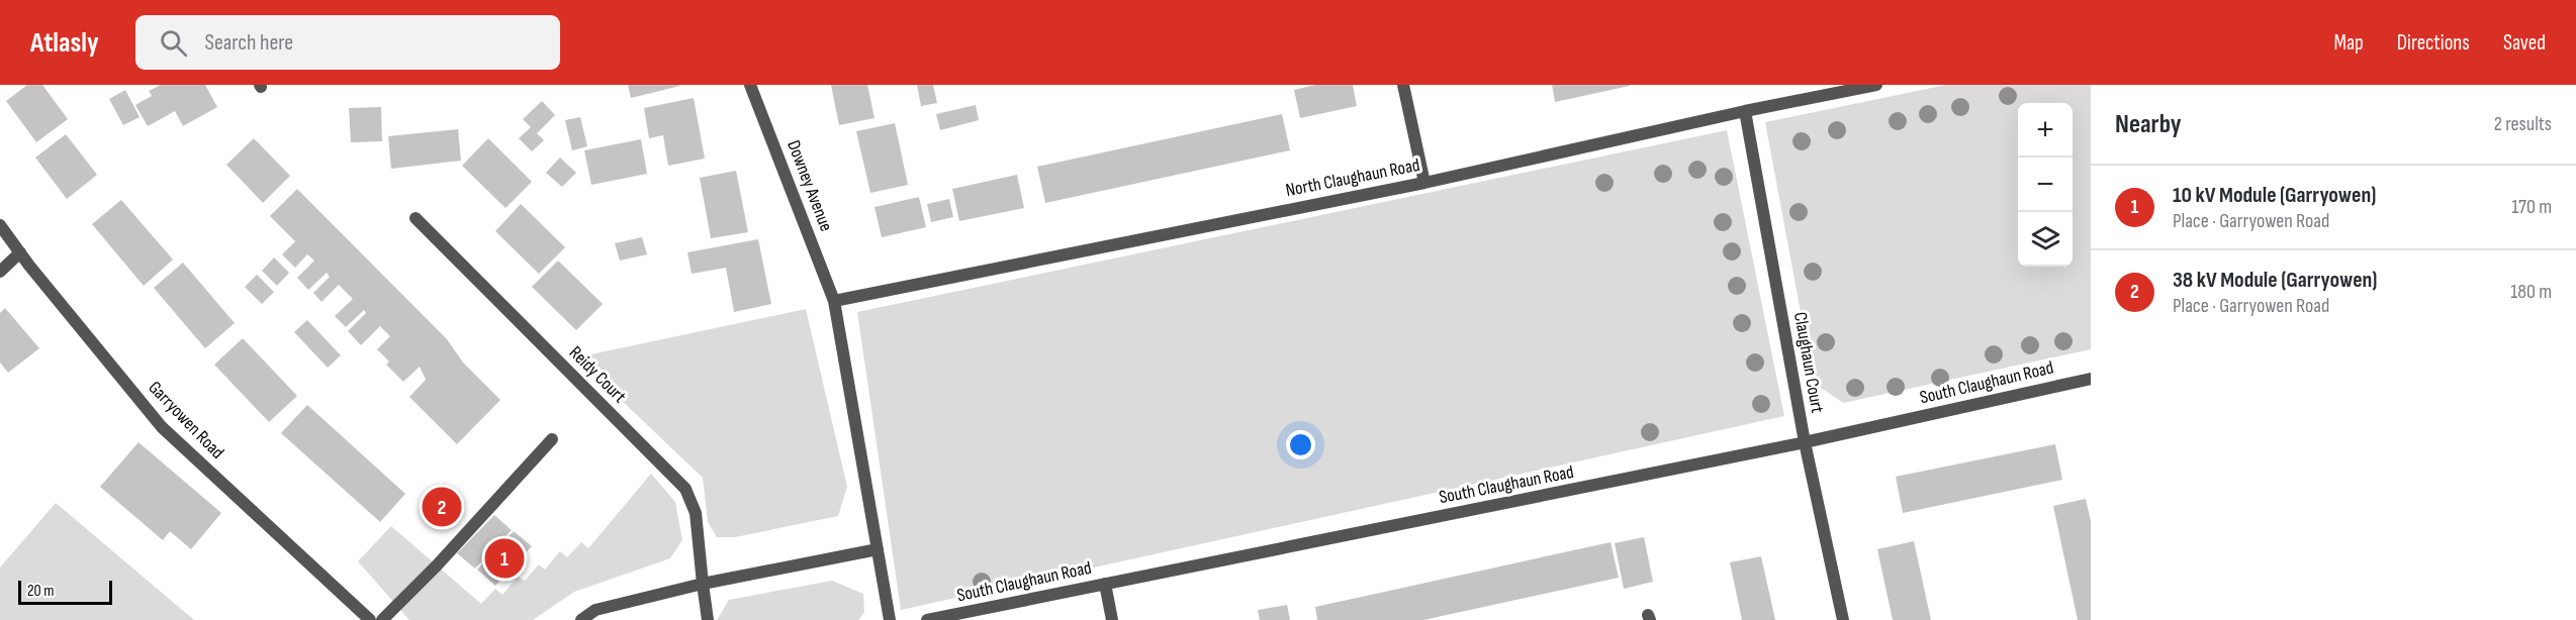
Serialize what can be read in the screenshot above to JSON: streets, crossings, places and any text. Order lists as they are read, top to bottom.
{
  "streets": {
    "street": [
      "North Claughaun Road",
      "Downey Avenue",
      "Claughaun Court",
      "Reidy Court",
      "South Claughaun Road",
      "Garryowen Road"
    ]
  },
  "crossings": [
    ["North Claughaun Road", "Downey Avenue"],
    ["North Claughaun Road", "Claughaun Court"],
    ["Claughaun Court", "South Claughaun Road"]
  ],
  "scale_bar": "20 m",
  "page": {
    "header": "Atlasly",
    "search": "Search here",
    "nav": ["Map", "Directions", "Saved"],
    "heading": ["Nearby", "2 results"],
    "map_buttons": ["+", "−"],
    "list": [
      {
        "mark": "1",
        "name": "10 kV Module (Garryowen)",
        "note": "Place · Garryowen Road",
        "value": "170 m"
      },
      {
        "mark": "2",
        "name": "38 kV Module (Garryowen)",
        "note": "Place · Garryowen Road",
        "value": "180 m"
      }
    ],
    "pins": ["2", "1"],
    "scale": "20 m"
  }
}
